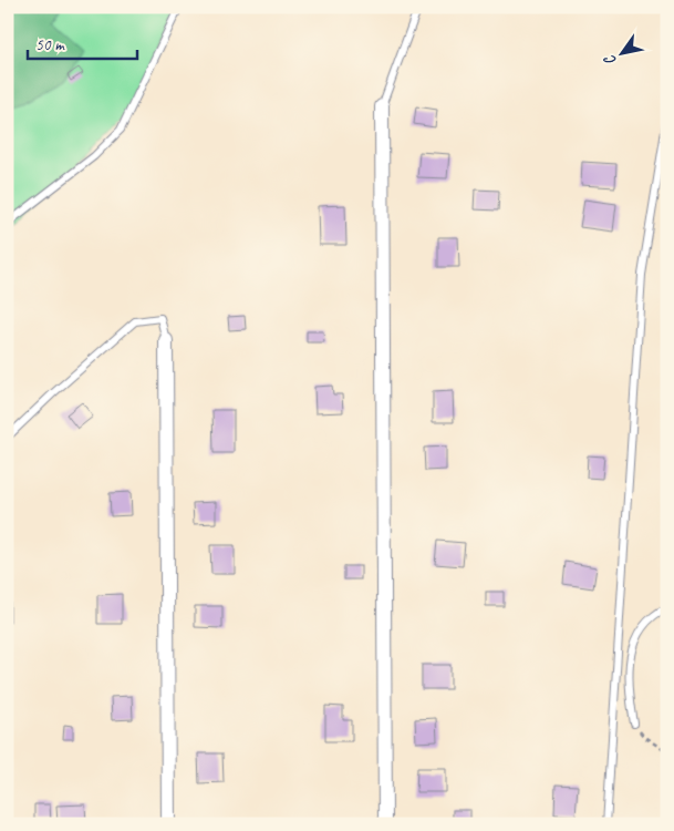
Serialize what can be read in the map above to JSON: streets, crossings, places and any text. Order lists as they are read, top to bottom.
{
  "scale_bar": "50 m",
  "north": "bottom left"
}
